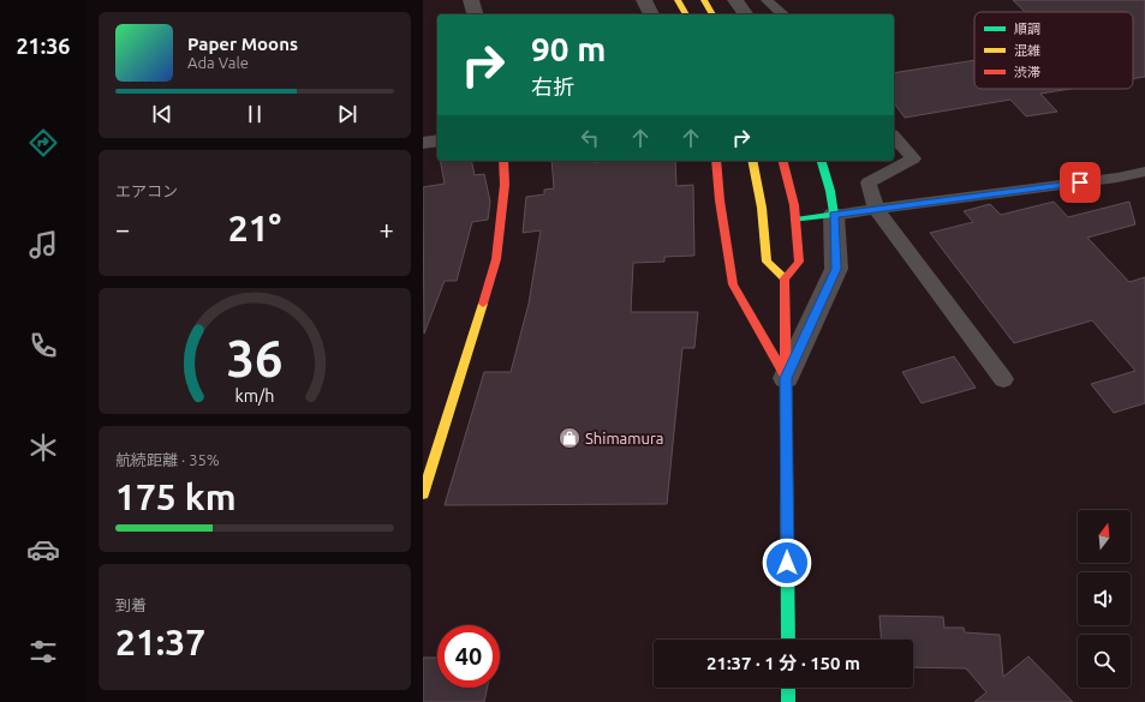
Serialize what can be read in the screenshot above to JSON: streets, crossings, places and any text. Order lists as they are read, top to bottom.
{
  "places": {
    "shop": ["Shimamura"]
  },
  "legend": ["順調", "混雑", "渋滞"],
  "north": "top",
  "page": {
    "tabs": "21:36",
    "turn": ["90 m", "右折"],
    "song": ["Paper Moons", "Ada Vale"],
    "tile": [
      "エアコン",
      ["航続距離 · 35%", "175 km"],
      ["到着", "21:37"]
    ],
    "heat": ["−", "21°", "+"],
    "limit": "40",
    "trip": "21:37 · 1 分 · 150 m",
    "gauge": ["36", "km/h"]
  }
}
